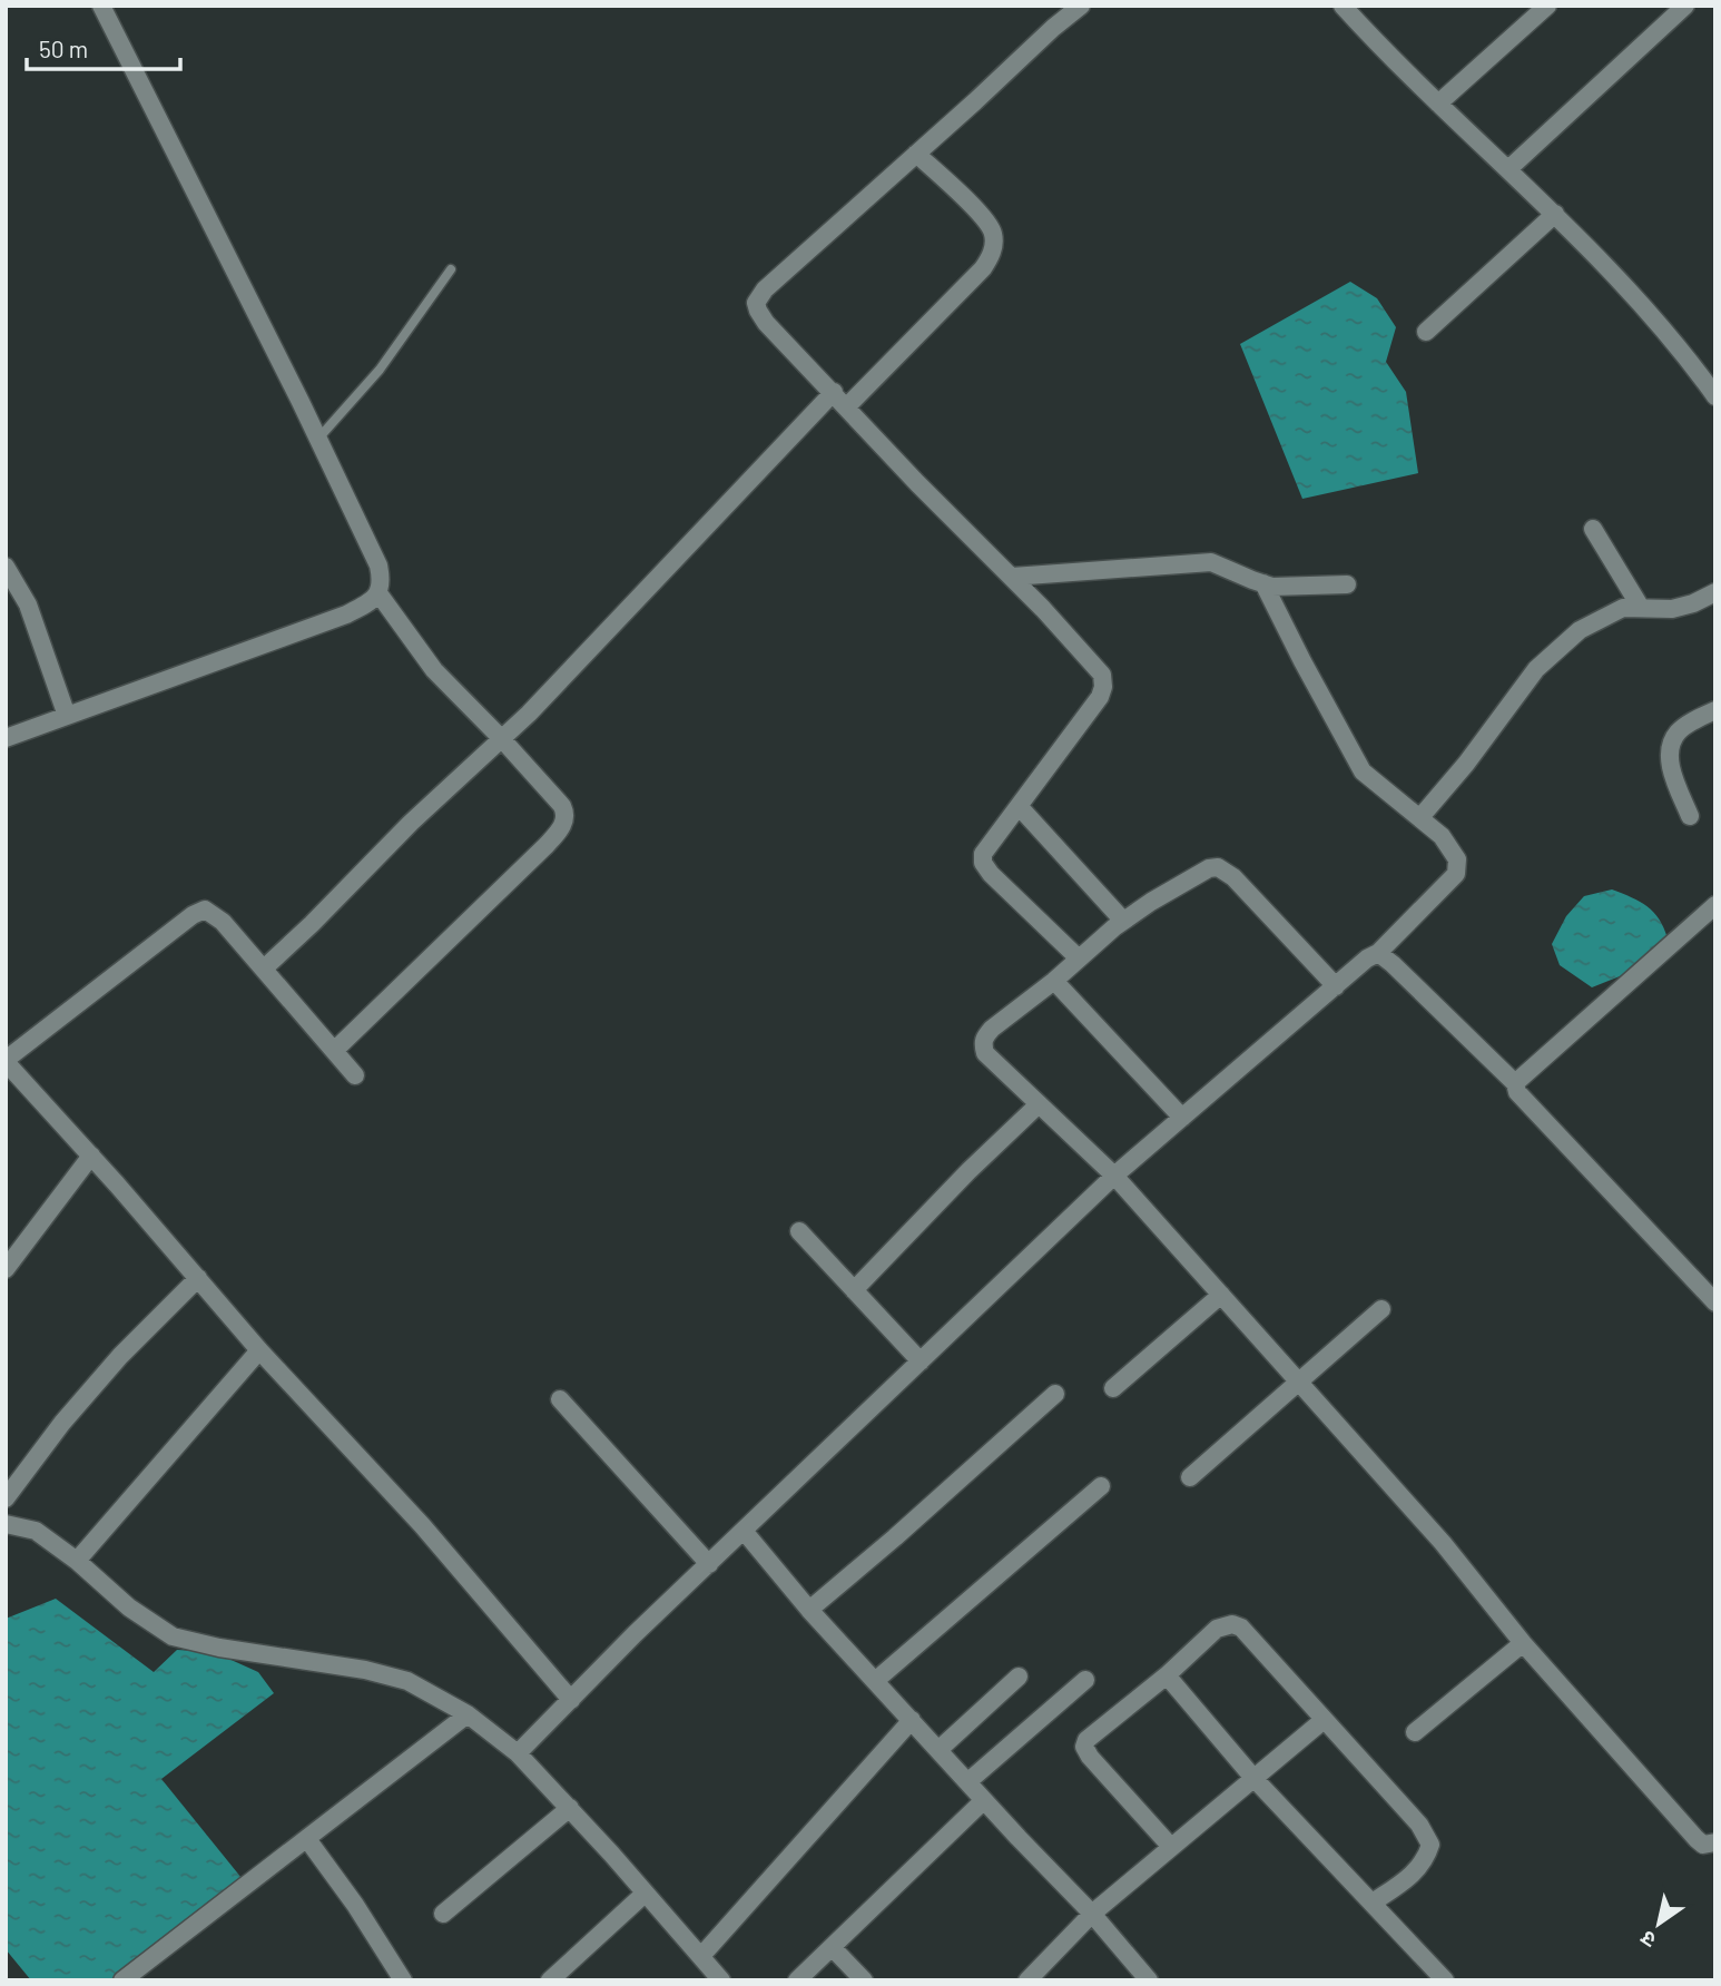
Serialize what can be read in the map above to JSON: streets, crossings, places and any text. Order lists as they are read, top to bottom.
{
  "scale_bar": "50 m",
  "north": "bottom left"
}
